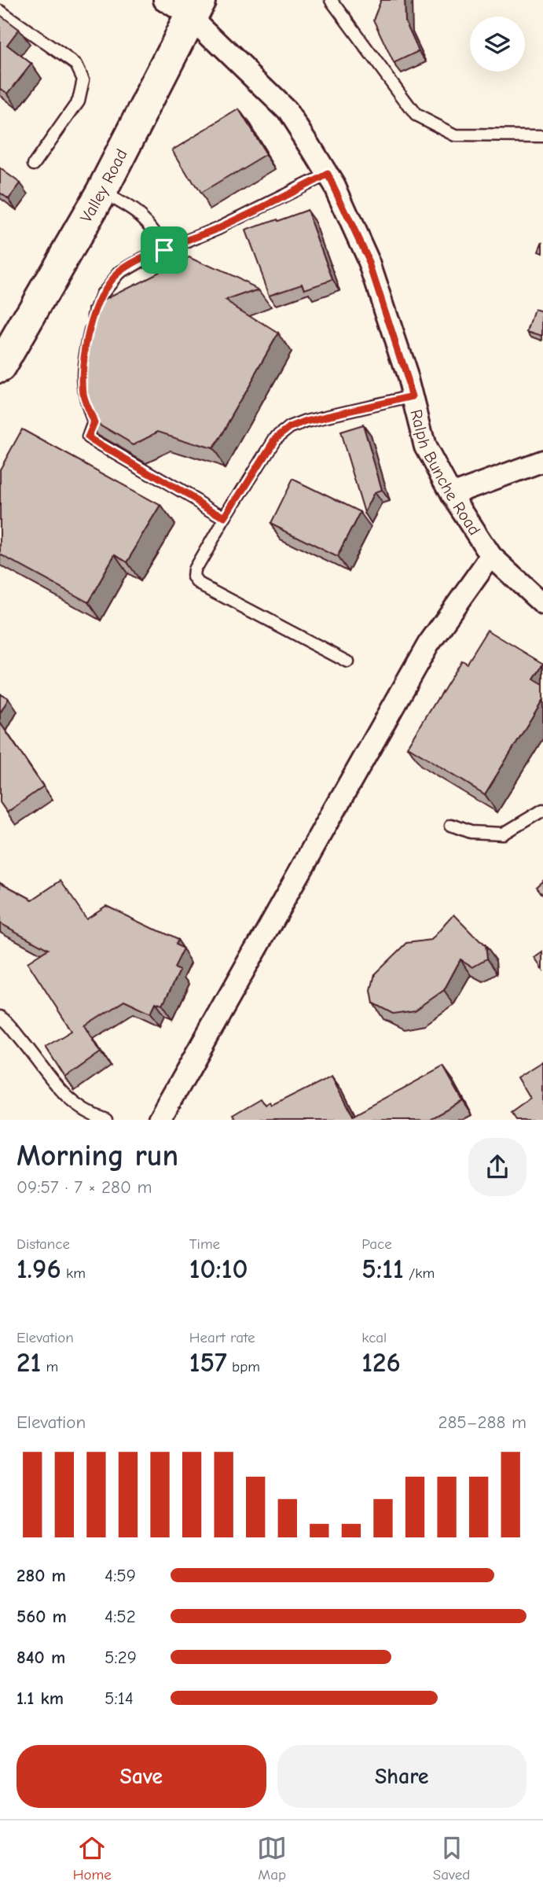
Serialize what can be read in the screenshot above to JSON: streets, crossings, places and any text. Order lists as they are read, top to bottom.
{
  "streets": {
    "main road": ["Valley Road"],
    "street": ["Ralph Bunche Road"]
  },
  "crossings": [
    ["Valley Road", "Ralph Bunche Road"]
  ],
  "page": {
    "heading": ["Morning run", "09:57 · 7 × 280 m"],
    "stats": [
      ["Distance", "1.96 km"],
      ["Time", "10:10"],
      ["Pace", "5:11 /km"],
      ["Elevation", "21 m"],
      ["Heart rate", "157 bpm"],
      ["kcal", "126"]
    ],
    "chart": ["Elevation", "285–288 m"],
    "list": [
      {
        "name": "280 m",
        "note": "4:59"
      },
      {
        "name": "560 m",
        "note": "4:52"
      },
      {
        "name": "840 m",
        "note": "5:29"
      },
      {
        "name": "1.1 km",
        "note": "5:14"
      }
    ],
    "buttons": ["Save", "Share"],
    "tabs": ["Home", "Map", "Saved"]
  }
}
